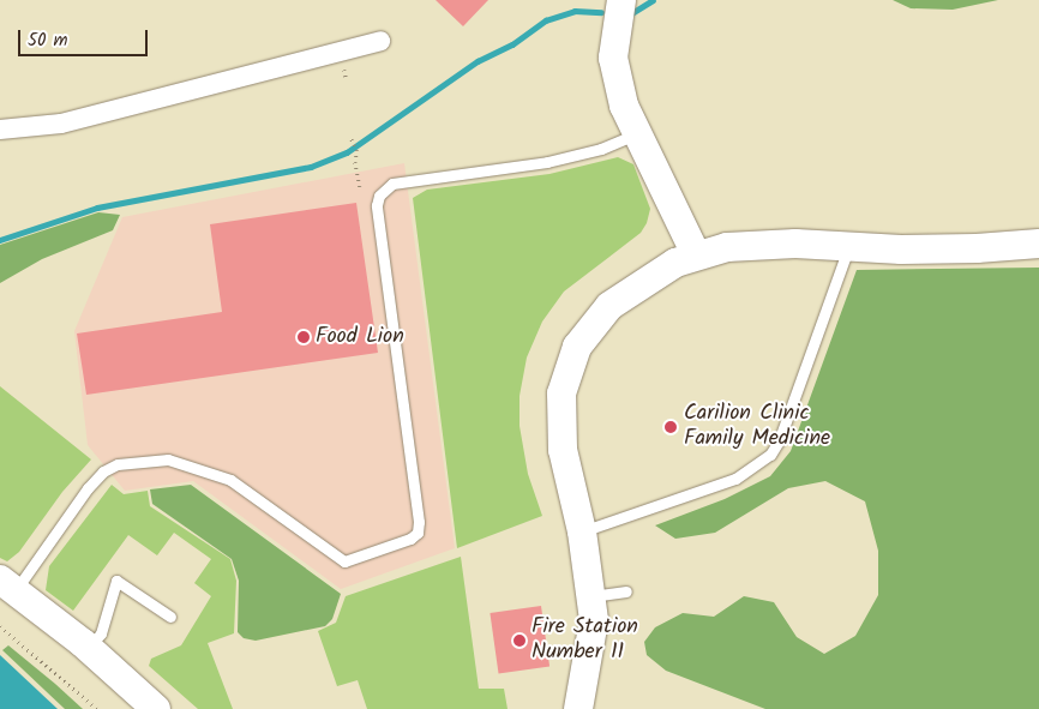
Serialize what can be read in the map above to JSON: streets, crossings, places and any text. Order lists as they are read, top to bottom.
{
  "places": ["Food Lion", "Carilion Clinic Family Medicine", "Fire Station Number 11"],
  "scale_bar": "50 m"
}
